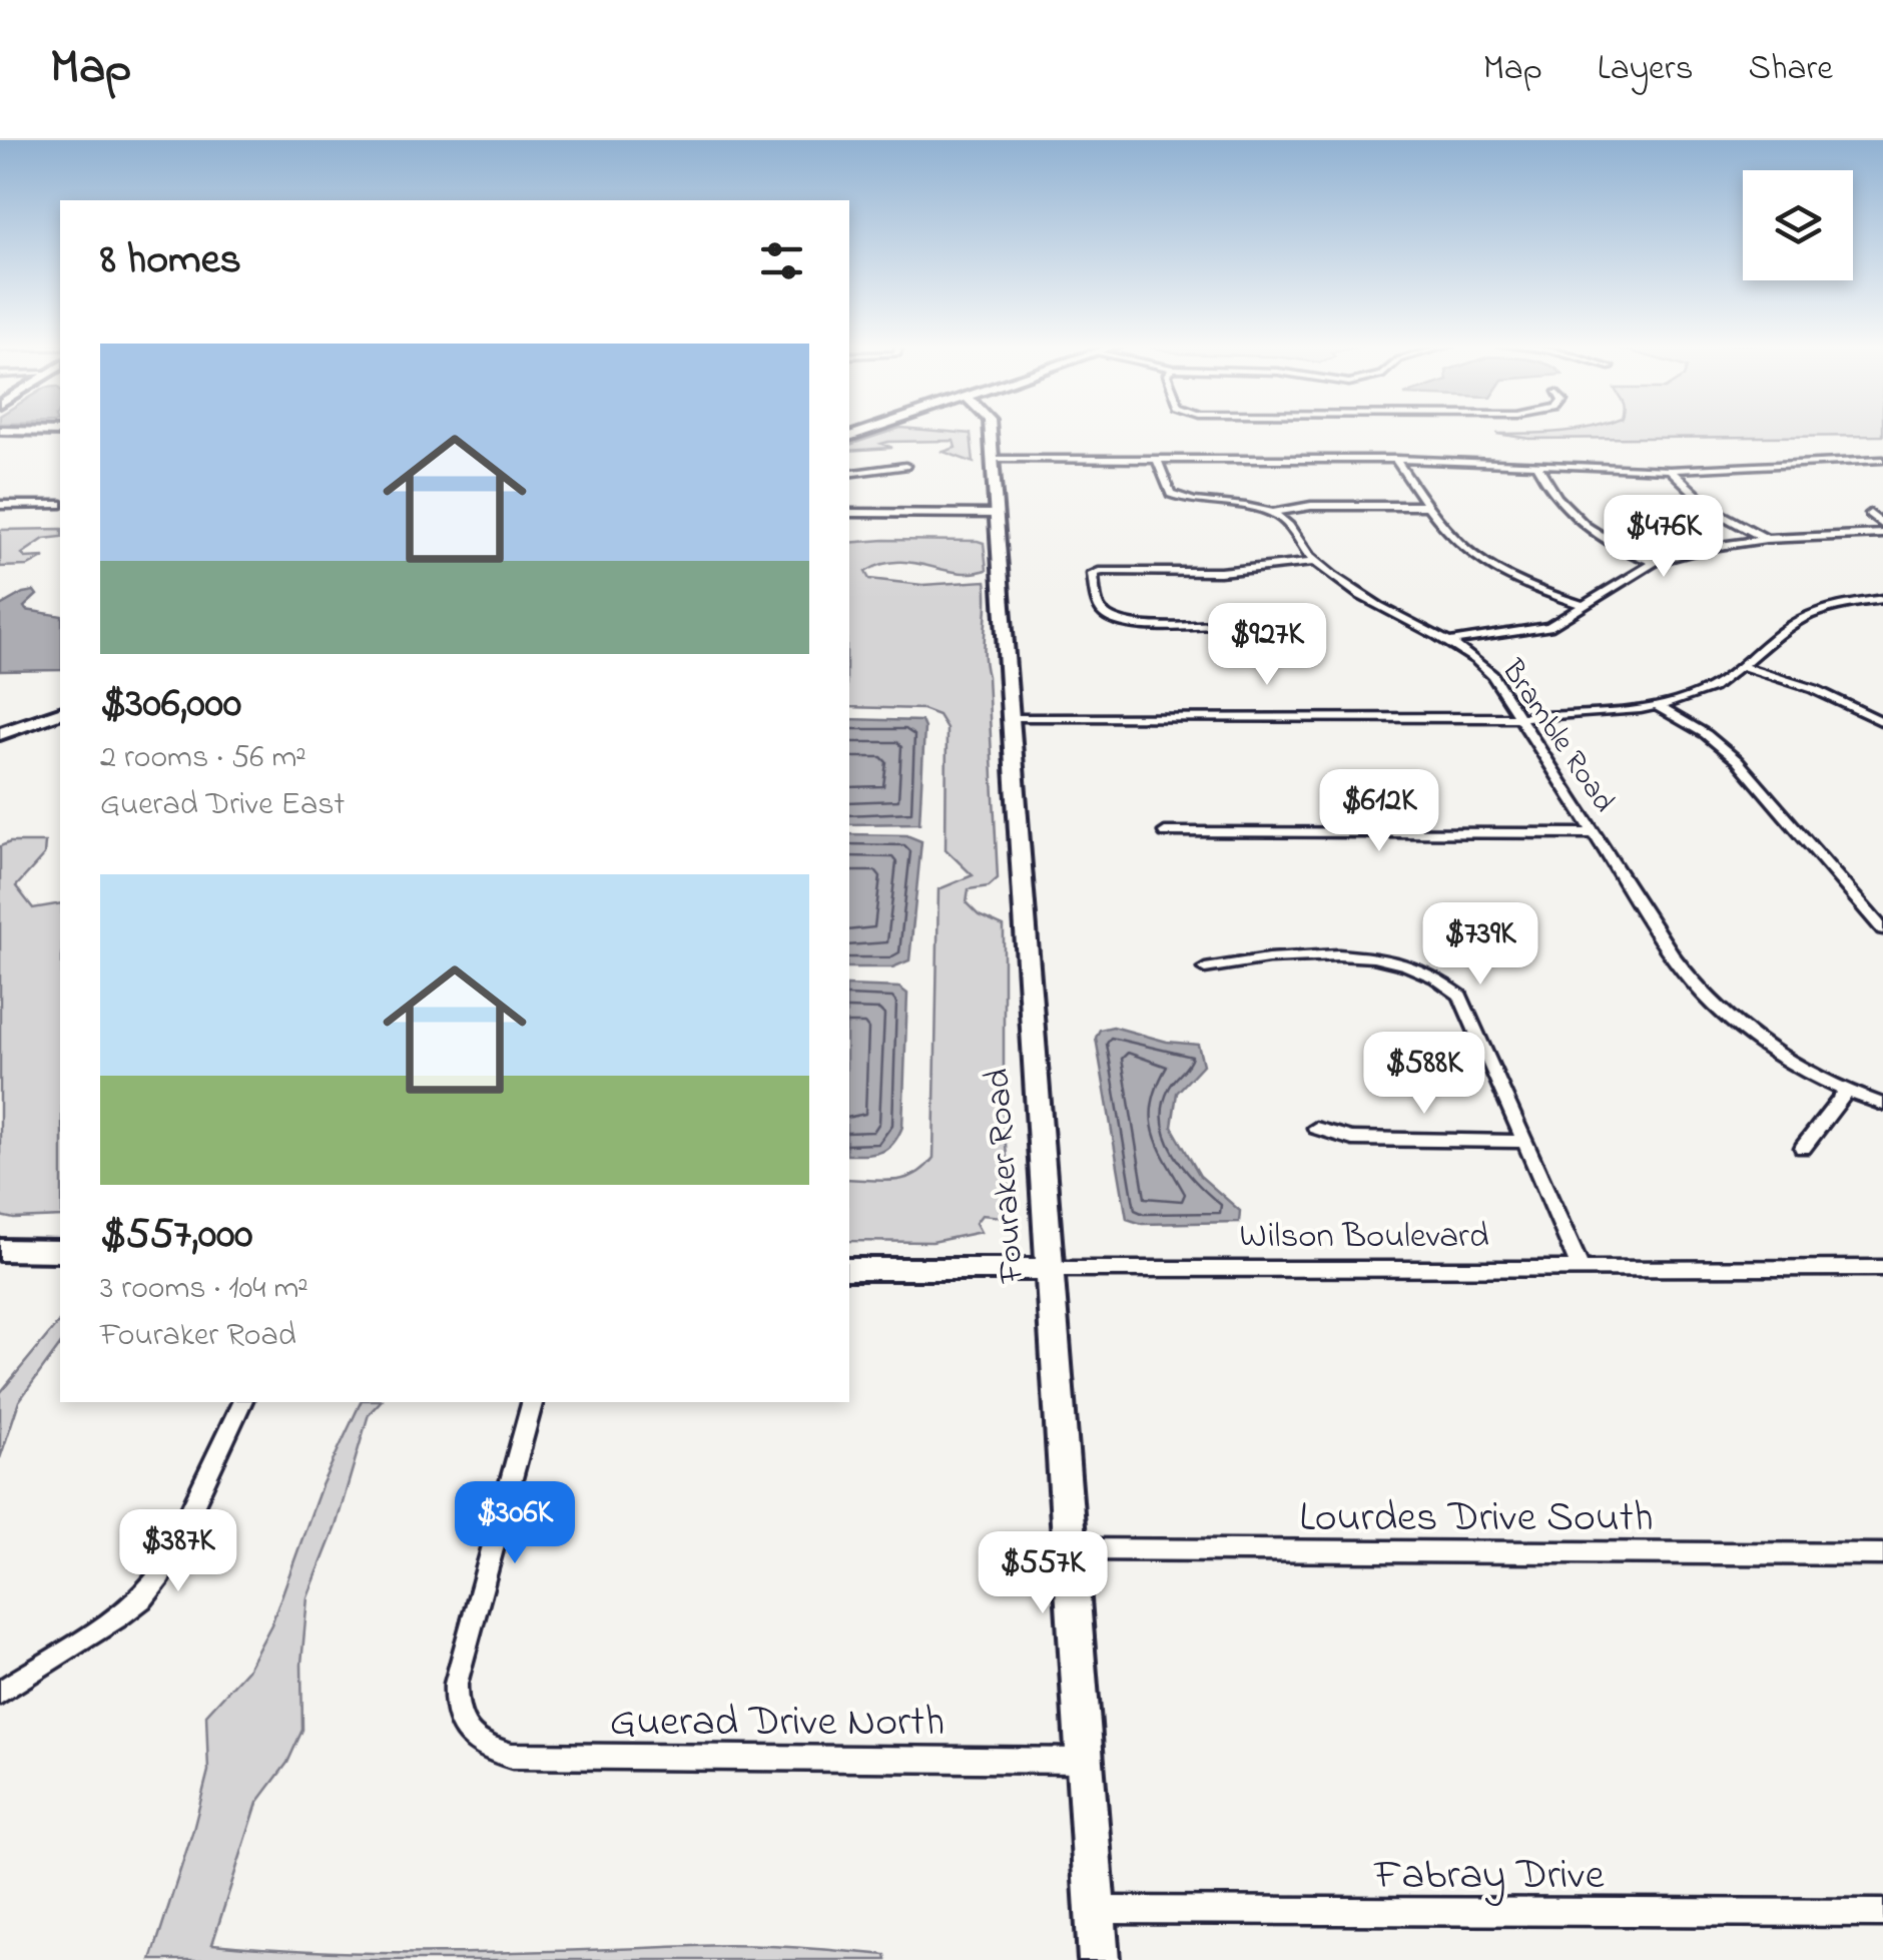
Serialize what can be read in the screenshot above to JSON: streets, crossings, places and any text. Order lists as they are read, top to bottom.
{
  "streets": {
    "main road": ["Fouraker Road", "Wilson Boulevard"],
    "street": [
      "Bramble Road",
      "Lourdes Drive South",
      "Guerad Drive North",
      "Fabray Drive"
    ]
  },
  "crossings": [
    ["Fouraker Road", "Wilson Boulevard"],
    ["Fouraker Road", "Lourdes Drive South"],
    ["Fouraker Road", "Guerad Drive North"],
    ["Fouraker Road", "Fabray Drive"]
  ],
  "page": {
    "header": "Map",
    "nav": ["Map", "Layers", "Share"],
    "heading": "8 homes",
    "list": [
      {
        "name": "$306,000",
        "note": "2 rooms · 56 m² · Guerad Drive East"
      },
      {
        "name": "$557,000",
        "note": "3 rooms · 104 m² · Fouraker Road"
      }
    ],
    "price": [
      "$476K",
      "$927K",
      "$612K",
      "$739K",
      "$588K",
      "$306K",
      "$387K",
      "$557K"
    ]
  }
}
